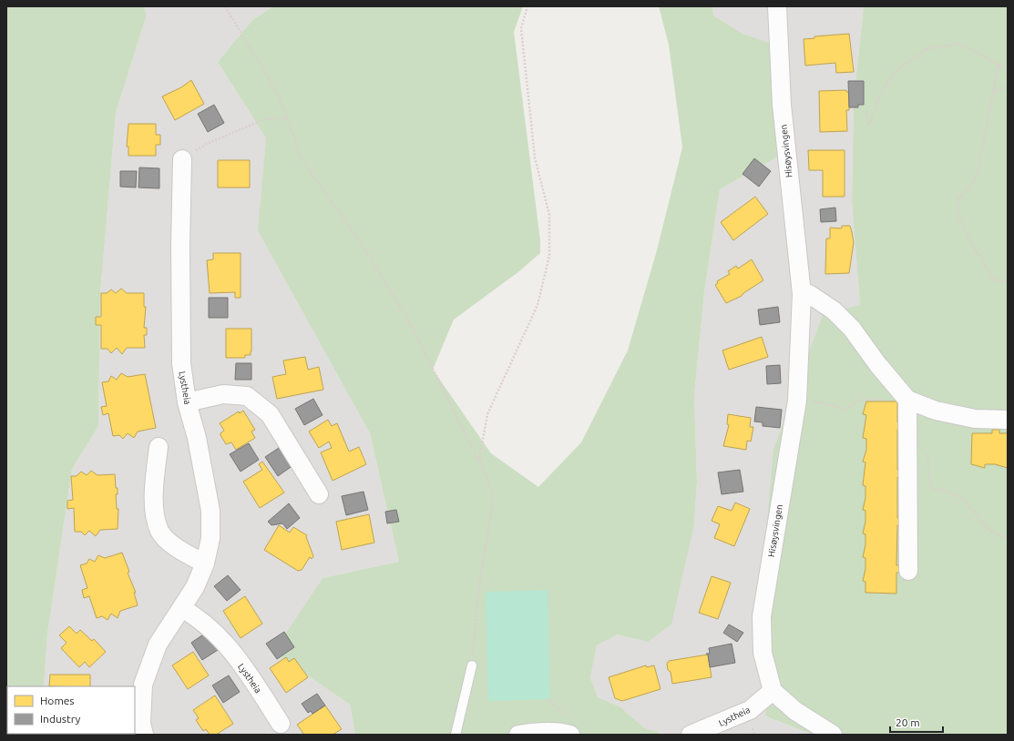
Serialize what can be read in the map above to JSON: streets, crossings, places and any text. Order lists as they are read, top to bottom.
{
  "streets": {
    "street": ["Hisøysvingen", "Lystheia"]
  },
  "crossings": [
    ["Hisøysvingen", "Lystheia"]
  ],
  "legend": ["Homes", "Industry"],
  "scale_bar": "20 m"
}
